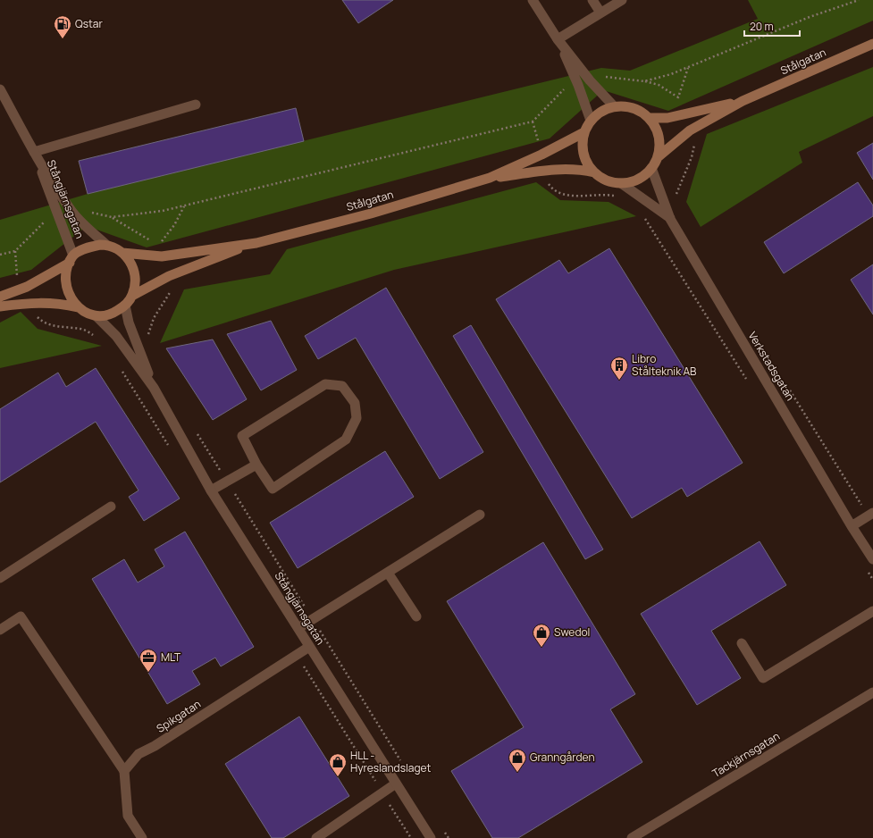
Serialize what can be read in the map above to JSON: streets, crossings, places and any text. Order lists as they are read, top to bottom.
{
  "streets": {
    "main road": ["Stålgatan"],
    "street": [
      "Stångjärnsgatan",
      "Verkstadsgatan",
      "Spikgatan",
      "Tackjärnsgatan"
    ]
  },
  "crossings": [
    ["Stålgatan", "Stångjärnsgatan"],
    ["Stålgatan", "Verkstadsgatan"],
    ["Stångjärnsgatan", "Spikgatan"]
  ],
  "places": {
    "fuel station": ["Qstar"],
    "building": ["Libro Stålteknik AB"],
    "shop": ["Swedol", "Granngården", "HLL - Hyreslandslaget"],
    "office": ["MLT"]
  },
  "scale_bar": "20 m"
}
